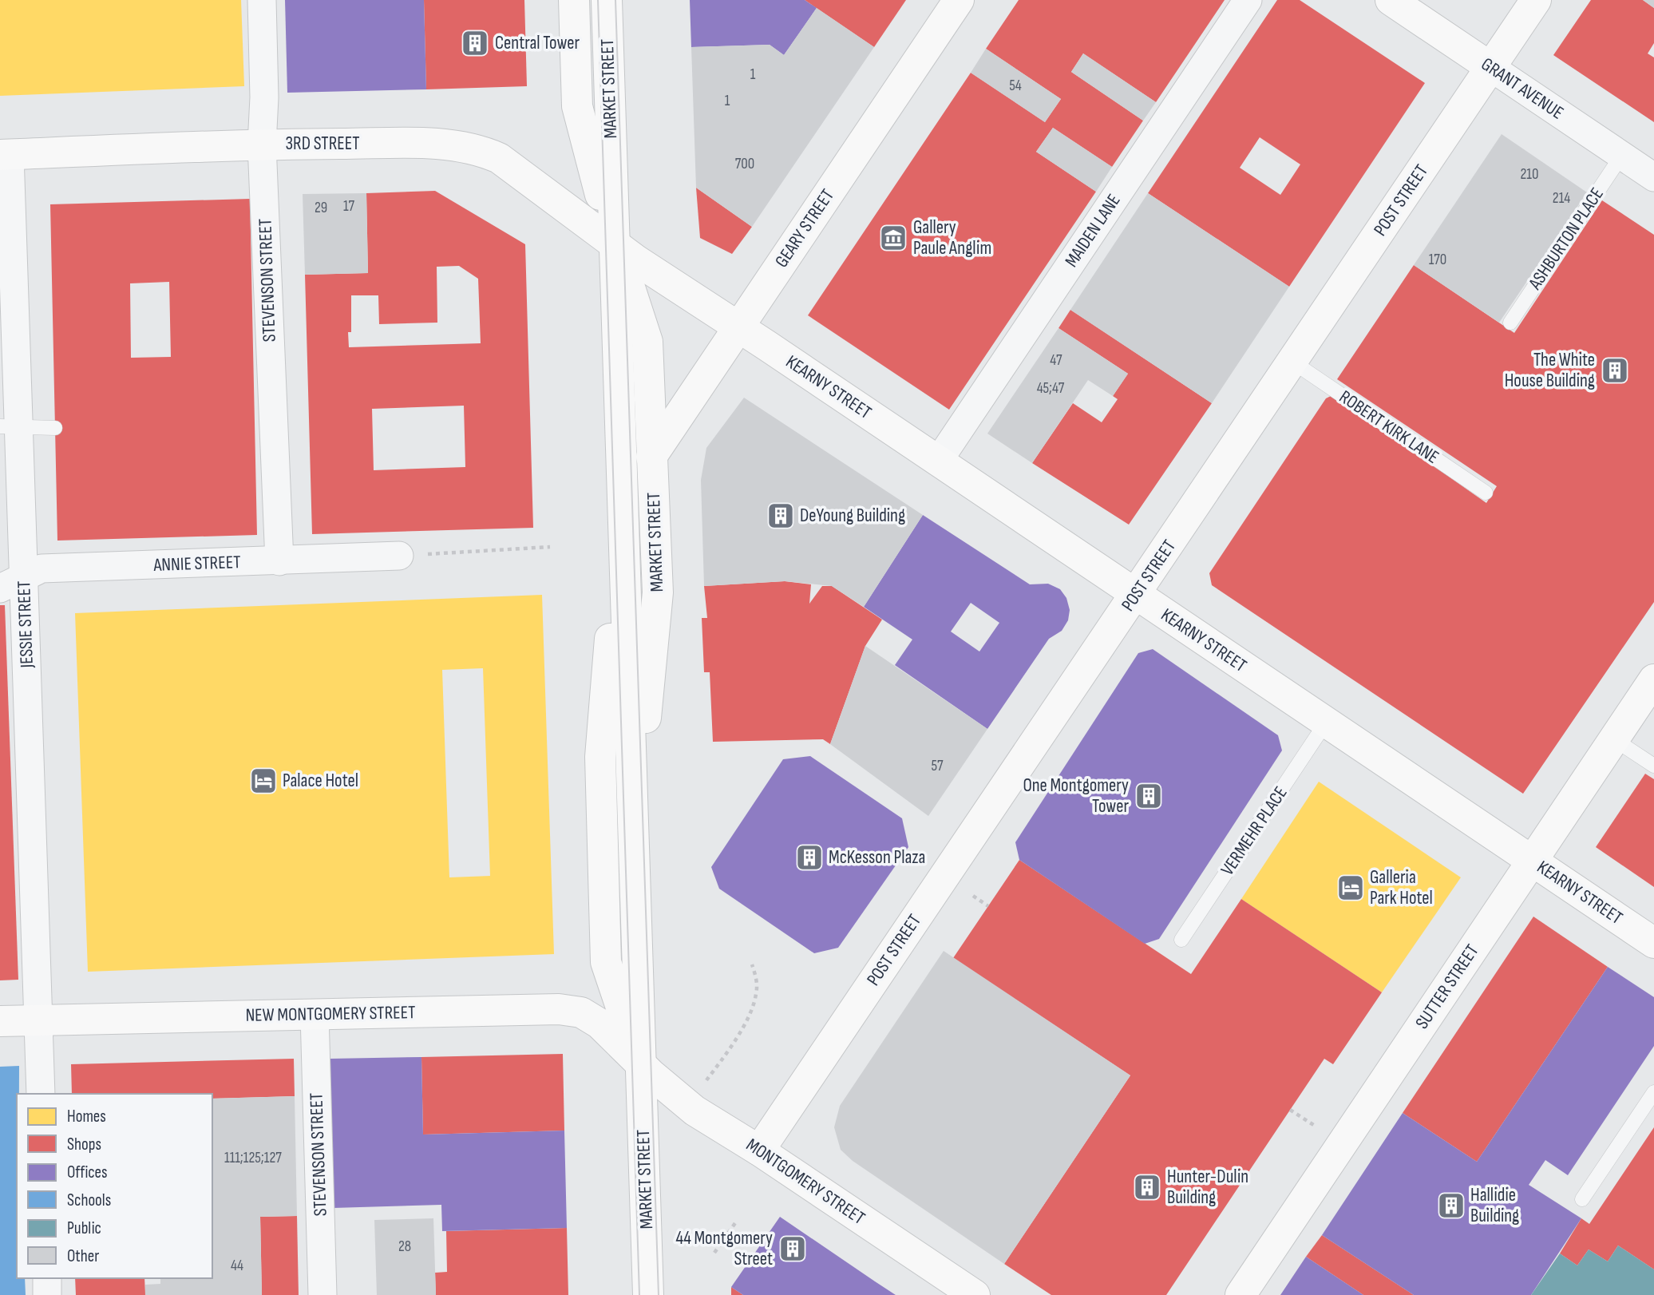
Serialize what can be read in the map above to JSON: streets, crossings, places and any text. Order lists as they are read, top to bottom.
{
  "streets": {
    "main road": [
      "MARKET STREET",
      "GRANT AVENUE",
      "3RD STREET",
      "POST STREET",
      "GEARY STREET",
      "KEARNY STREET",
      "SUTTER STREET",
      "NEW MONTGOMERY STREET",
      "MONTGOMERY STREET"
    ],
    "street": [
      "MAIDEN LANE",
      "STEVENSON STREET",
      "ANNIE STREET",
      "JESSIE STREET"
    ],
    "lane": ["ASHBURTON PLACE", "ROBERT KIRK LANE", "VERMEHR PLACE"]
  },
  "crossings": [
    ["MARKET STREET", "3RD STREET"],
    ["MARKET STREET", "GEARY STREET"],
    ["MARKET STREET", "KEARNY STREET"],
    ["MARKET STREET", "NEW MONTGOMERY STREET"],
    ["MARKET STREET", "MONTGOMERY STREET"],
    ["GRANT AVENUE", "POST STREET"],
    ["GRANT AVENUE", "ASHBURTON PLACE"],
    ["3RD STREET", "STEVENSON STREET"],
    ["3RD STREET", "KEARNY STREET"],
    ["3RD STREET", "JESSIE STREET"],
    ["POST STREET", "KEARNY STREET"],
    ["POST STREET", "ROBERT KIRK LANE"],
    ["POST STREET", "MONTGOMERY STREET"],
    ["GEARY STREET", "KEARNY STREET"],
    ["MAIDEN LANE", "KEARNY STREET"],
    ["STEVENSON STREET", "ANNIE STREET"],
    ["STEVENSON STREET", "NEW MONTGOMERY STREET"],
    ["KEARNY STREET", "VERMEHR PLACE"],
    ["KEARNY STREET", "SUTTER STREET"],
    ["ANNIE STREET", "JESSIE STREET"],
    ["JESSIE STREET", "NEW MONTGOMERY STREET"],
    ["NEW MONTGOMERY STREET", "MONTGOMERY STREET"]
  ],
  "places": {
    "building": [
      "Central Tower",
      "The White House Building",
      "DeYoung Building",
      "One Montgomery Tower",
      "McKesson Plaza",
      "Hunter-Dulin Building",
      "Hallidie Building",
      "44 Montgomery Street"
    ],
    "museum": ["Gallery Paule Anglim"],
    "hotel": ["Palace Hotel", "Galleria Park Hotel"]
  },
  "house_numbers": [
    "1",
    "54",
    "1",
    "700",
    "210",
    "214",
    "17",
    "29",
    "170",
    "47",
    "45;47",
    "57",
    "111;125;127",
    "28",
    "44"
  ],
  "legend": [
    "Homes",
    "Shops",
    "Offices",
    "Schools",
    "Public",
    "Other"
  ]
}
